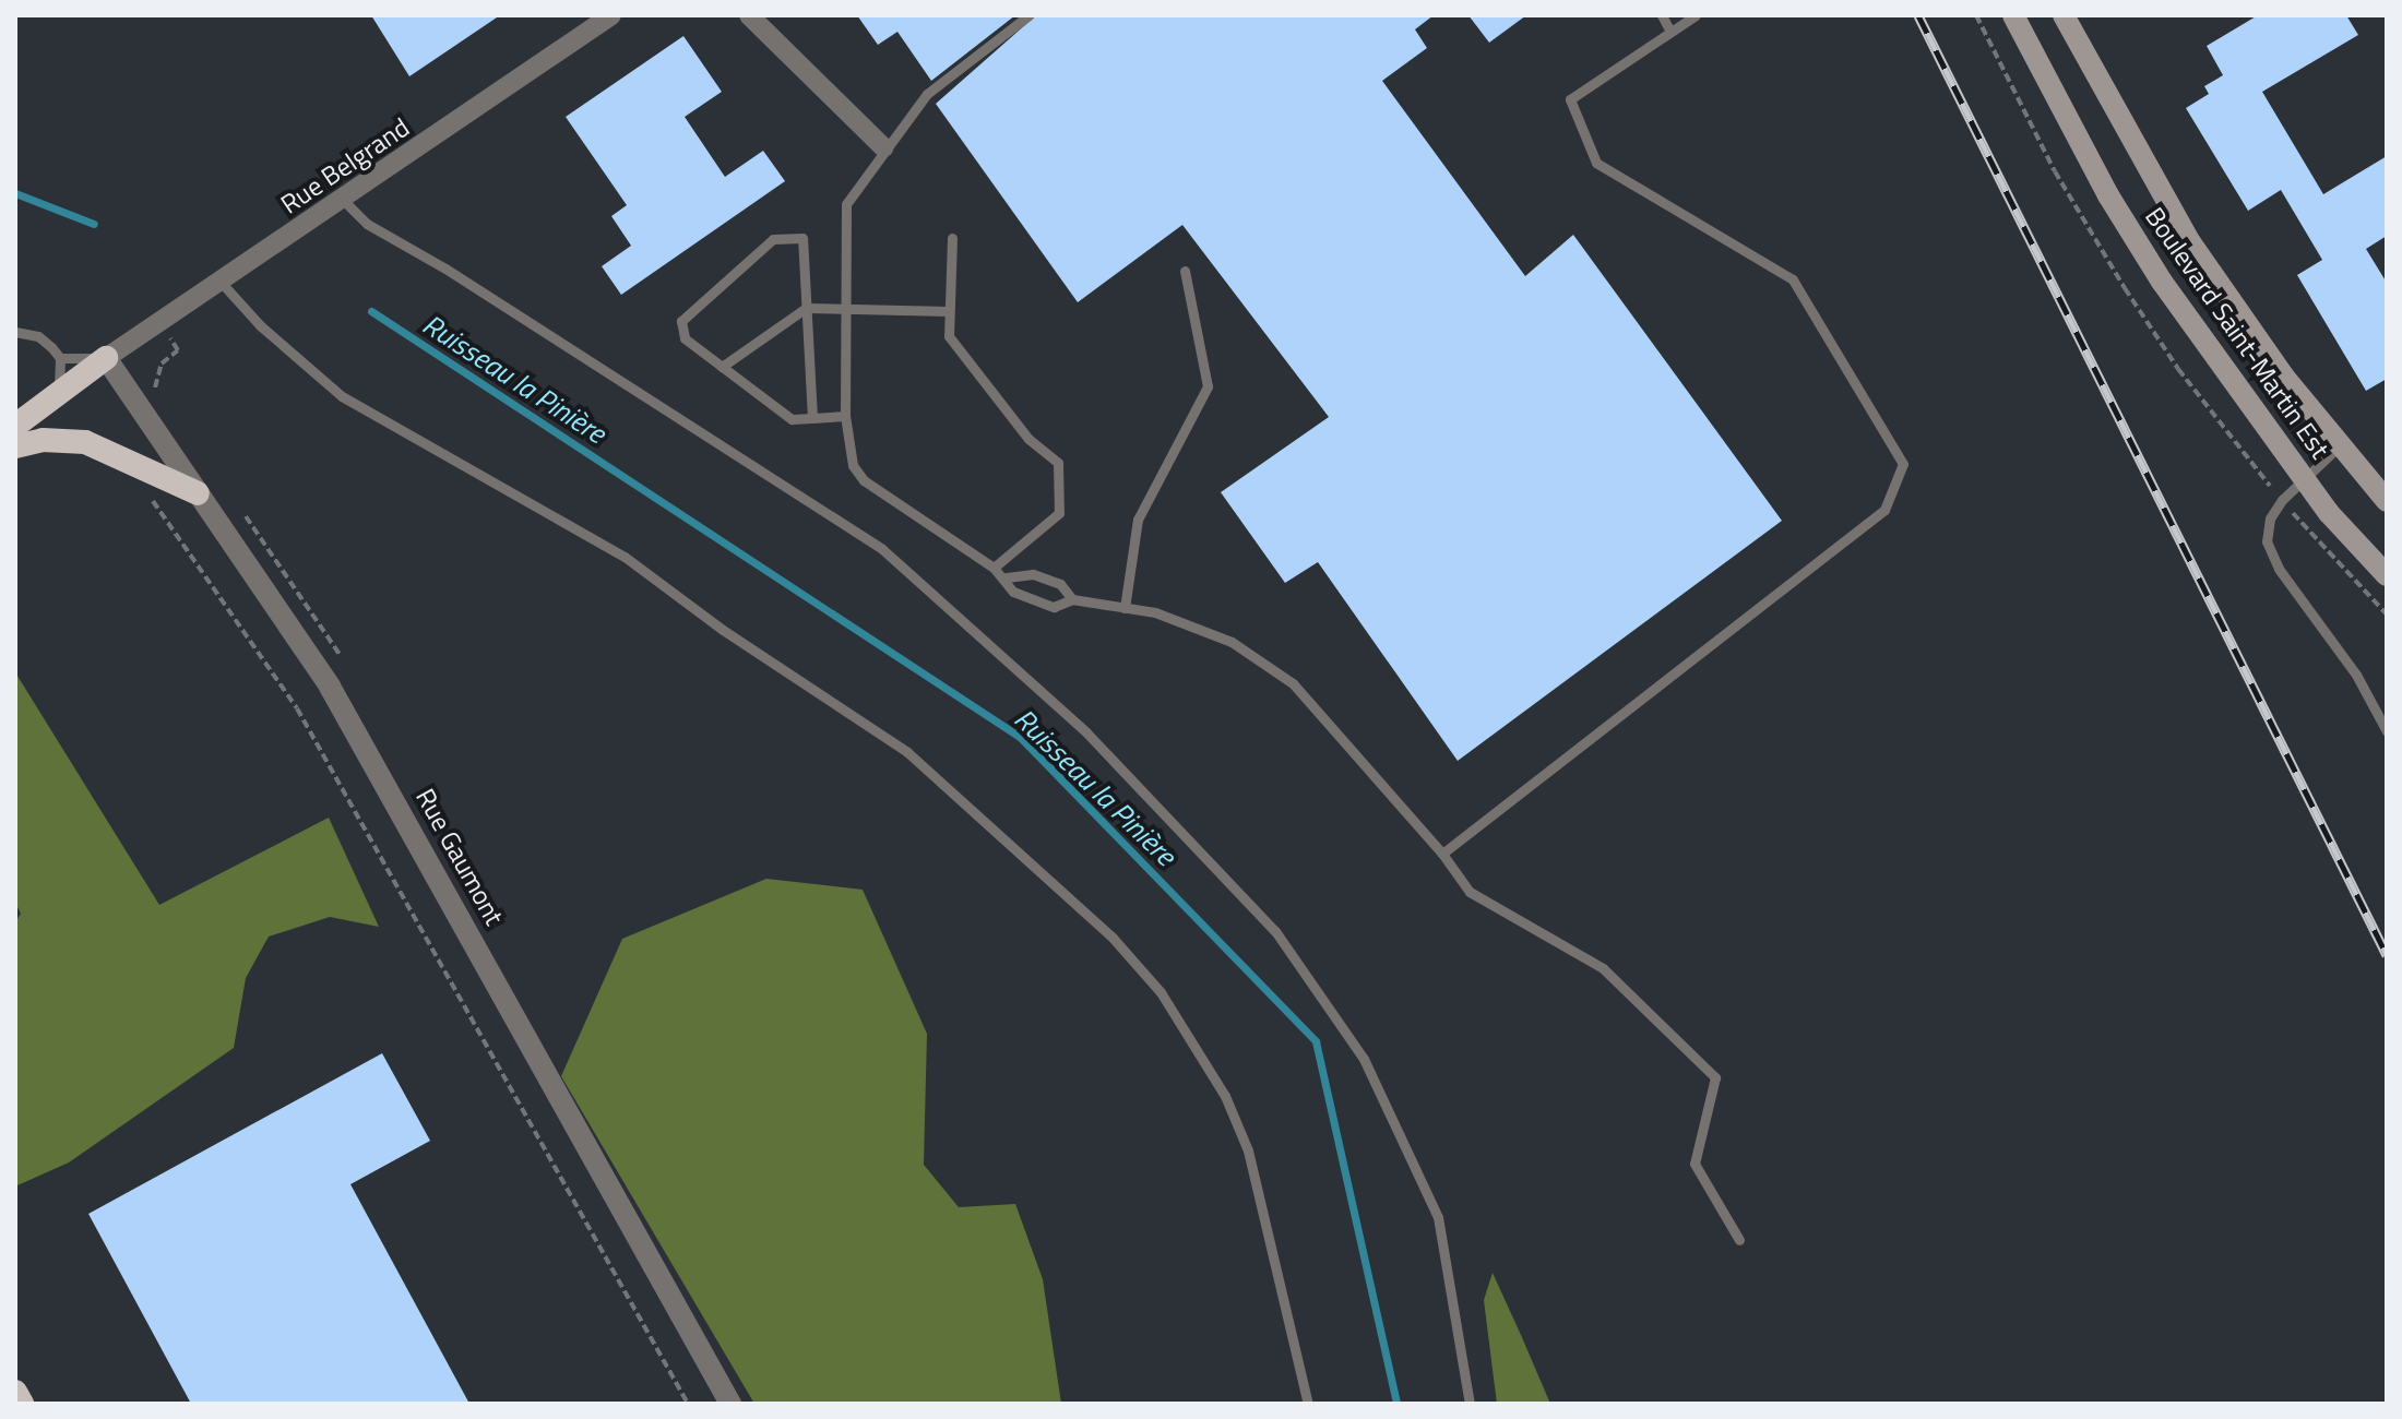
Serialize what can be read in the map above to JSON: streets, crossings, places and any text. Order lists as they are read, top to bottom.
{
  "streets": {
    "main road": ["Boulevard Saint-Martin Est"],
    "street": ["Rue Belgrand", "Rue Gaumont"]
  },
  "crossings": [
    ["Rue Belgrand", "Rue Gaumont"]
  ],
  "water": ["Ruisseau la Pinière"]
}
